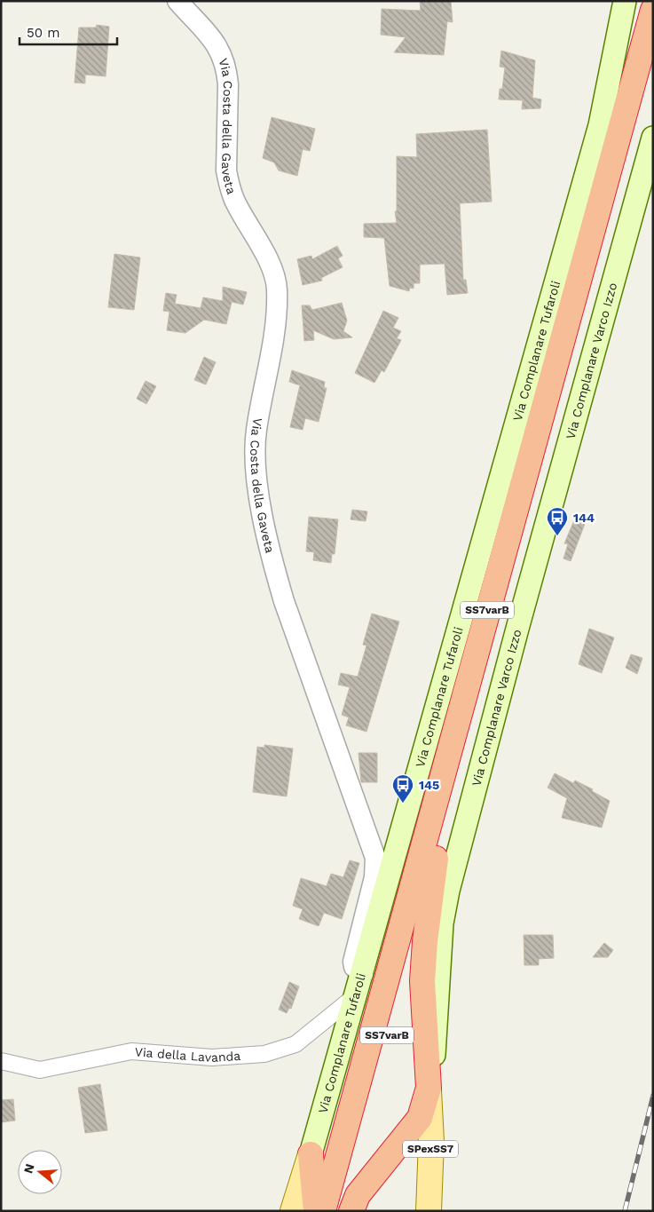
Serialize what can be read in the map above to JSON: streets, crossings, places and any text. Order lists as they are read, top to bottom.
{
  "streets": {
    "highway": ["SS7varB"],
    "main road": ["Via Complanare Tufaroli", "Via Complanare Varco Izzo", "SPexSS7"],
    "street": ["Via Costa della Gaveta", "Via della Lavanda"]
  },
  "crossings": [
    ["Via Costa della Gaveta", "Via Complanare Tufaroli"],
    ["Via Complanare Tufaroli", "Via della Lavanda"]
  ],
  "places": {
    "bus stop": ["144", "145"]
  },
  "scale_bar": "50 m",
  "north": "left"
}
